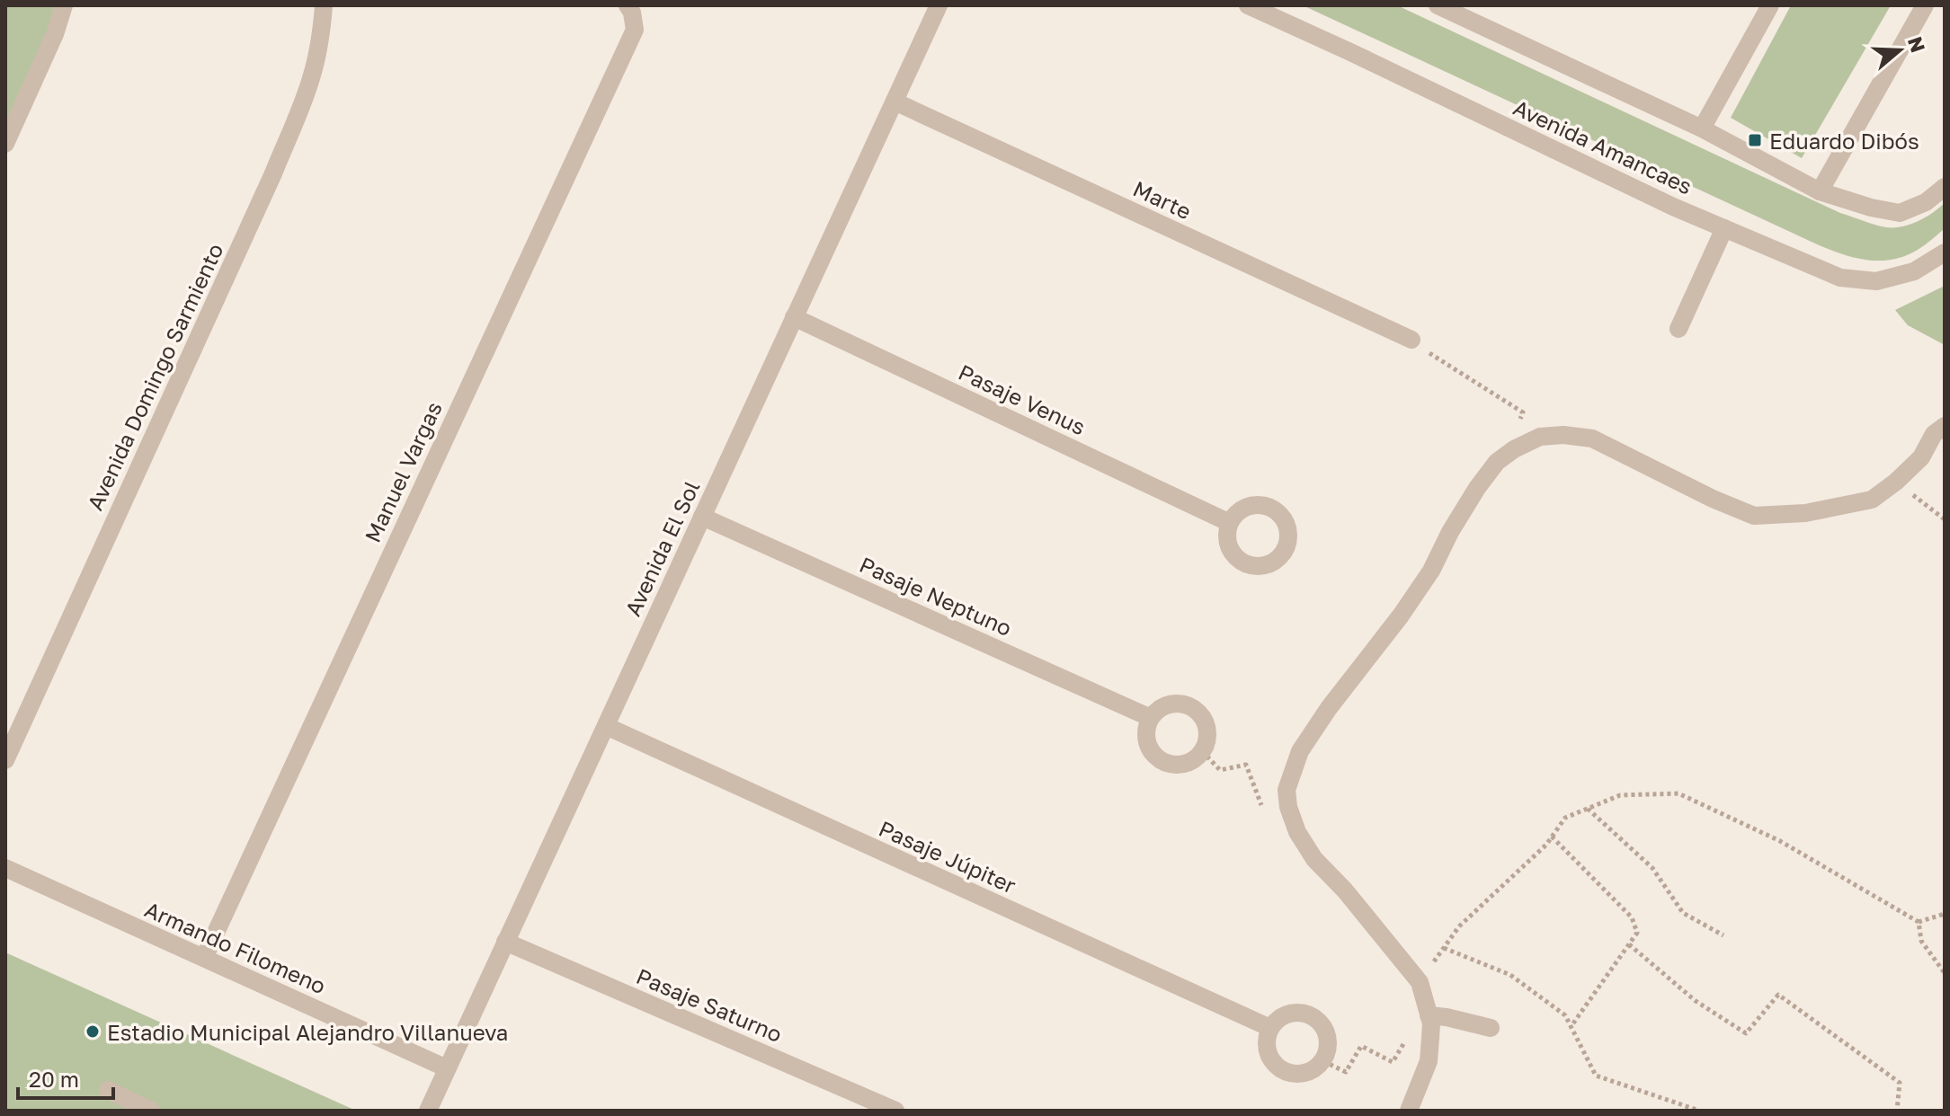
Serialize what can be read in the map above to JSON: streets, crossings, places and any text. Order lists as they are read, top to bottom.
{
  "streets": {
    "street": [
      "Avenida Amancaes",
      "Marte",
      "Avenida Domingo Sarmiento",
      "Pasaje Venus",
      "Manuel Vargas",
      "Avenida El Sol",
      "Pasaje Neptuno",
      "Pasaje Júpiter",
      "Armando Filomeno",
      "Pasaje Saturno"
    ]
  },
  "crossings": [
    ["Marte", "Avenida El Sol"],
    ["Pasaje Venus", "Avenida El Sol"],
    ["Manuel Vargas", "Armando Filomeno"],
    ["Avenida El Sol", "Pasaje Neptuno"],
    ["Avenida El Sol", "Pasaje Júpiter"],
    ["Avenida El Sol", "Armando Filomeno"],
    ["Avenida El Sol", "Pasaje Saturno"]
  ],
  "places": {
    "transit": ["Eduardo Dibós"],
    "other": ["Estadio Municipal Alejandro Villanueva"]
  },
  "scale_bar": "20 m",
  "north": "right"
}
